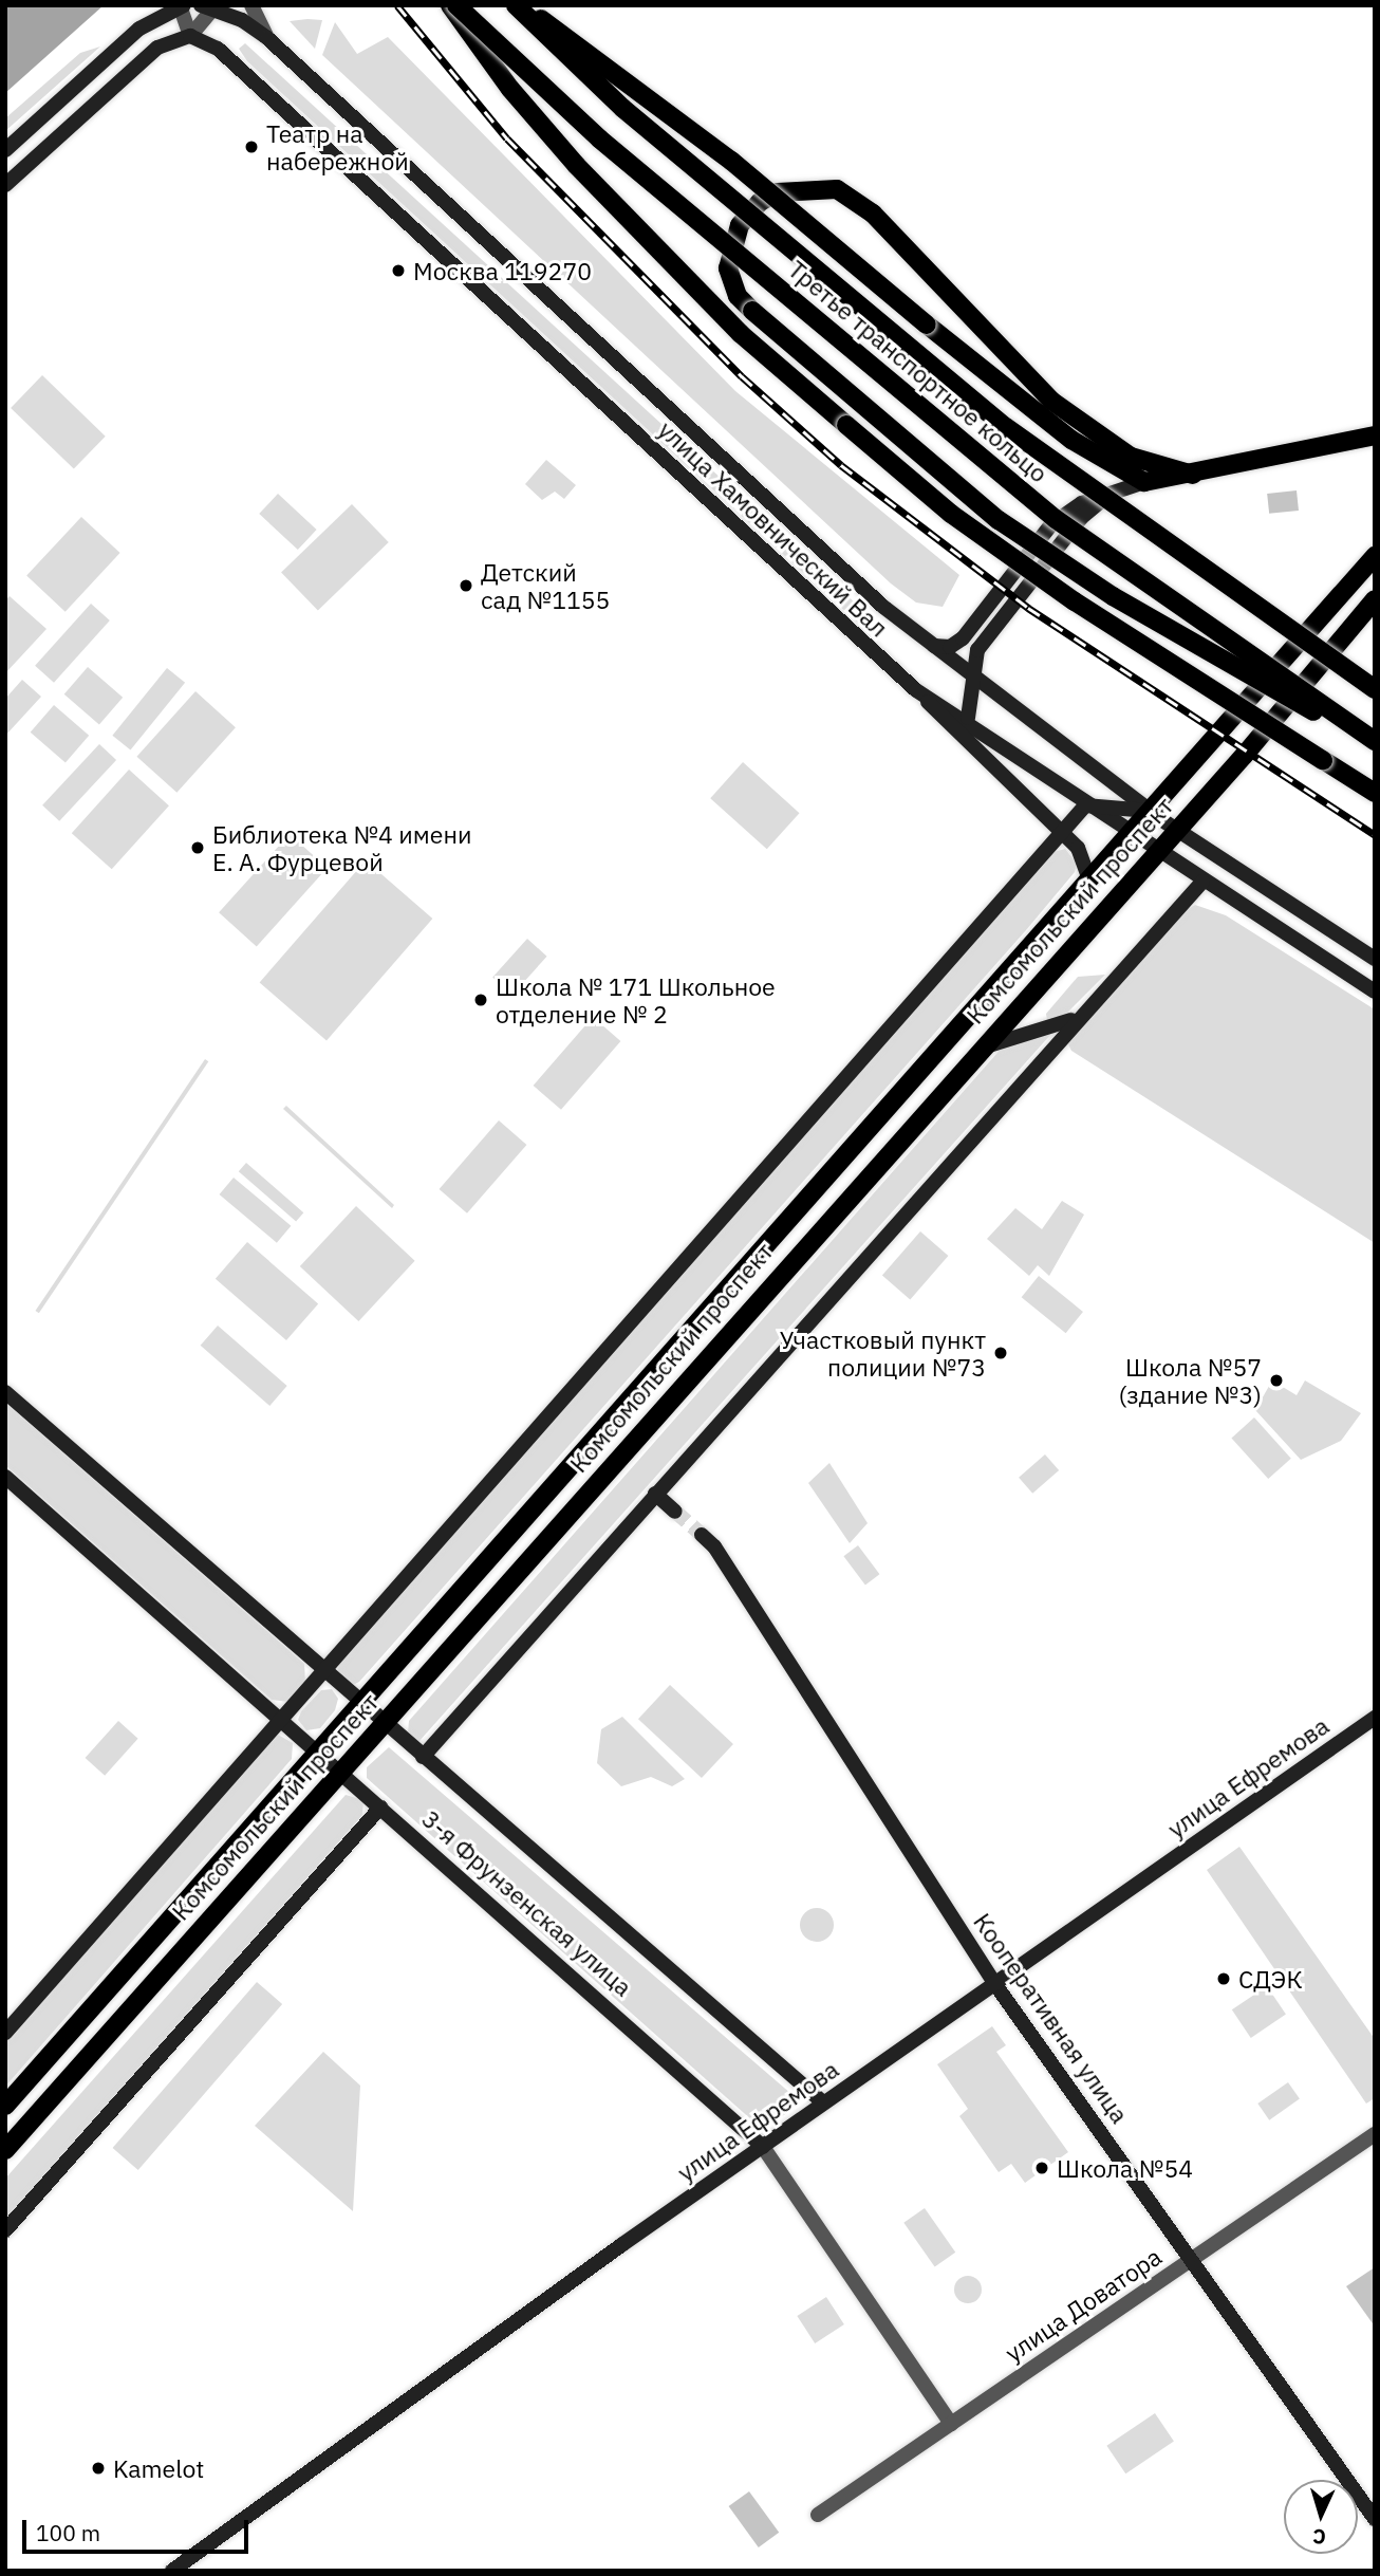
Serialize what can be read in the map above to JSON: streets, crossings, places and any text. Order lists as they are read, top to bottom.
{
  "streets": {
    "main road": ["Третье транспортное кольцо", "Комсомольский проспект"],
    "street": [
      "улица Хамовнический Вал",
      "улица Ефремова",
      "3-я Фрунзенская улица",
      "Кооперативная улица",
      "улица Доватора"
    ]
  },
  "crossings": [
    ["улица Хамовнический Вал", "Комсомольский проспект"],
    ["Комсомольский проспект", "3-я Фрунзенская улица"],
    ["улица Ефремова", "3-я Фрунзенская улица"],
    ["улица Ефремова", "Кооперативная улица"],
    ["3-я Фрунзенская улица", "улица Доватора"],
    ["Кооперативная улица", "улица Доватора"]
  ],
  "places": [
    "Театр на набережной",
    "Москва 119270",
    "Детский сад №1155",
    "Библиотека №4 имени Е. А. Фурцевой",
    "Школа № 171 Школьное отделение № 2",
    "Участковый пункт полиции №73",
    "Школа №57 (здание №3)",
    "СДЭК",
    "Школа №54",
    "Kamelot"
  ],
  "scale_bar": "100 m",
  "north": "bottom"
}
